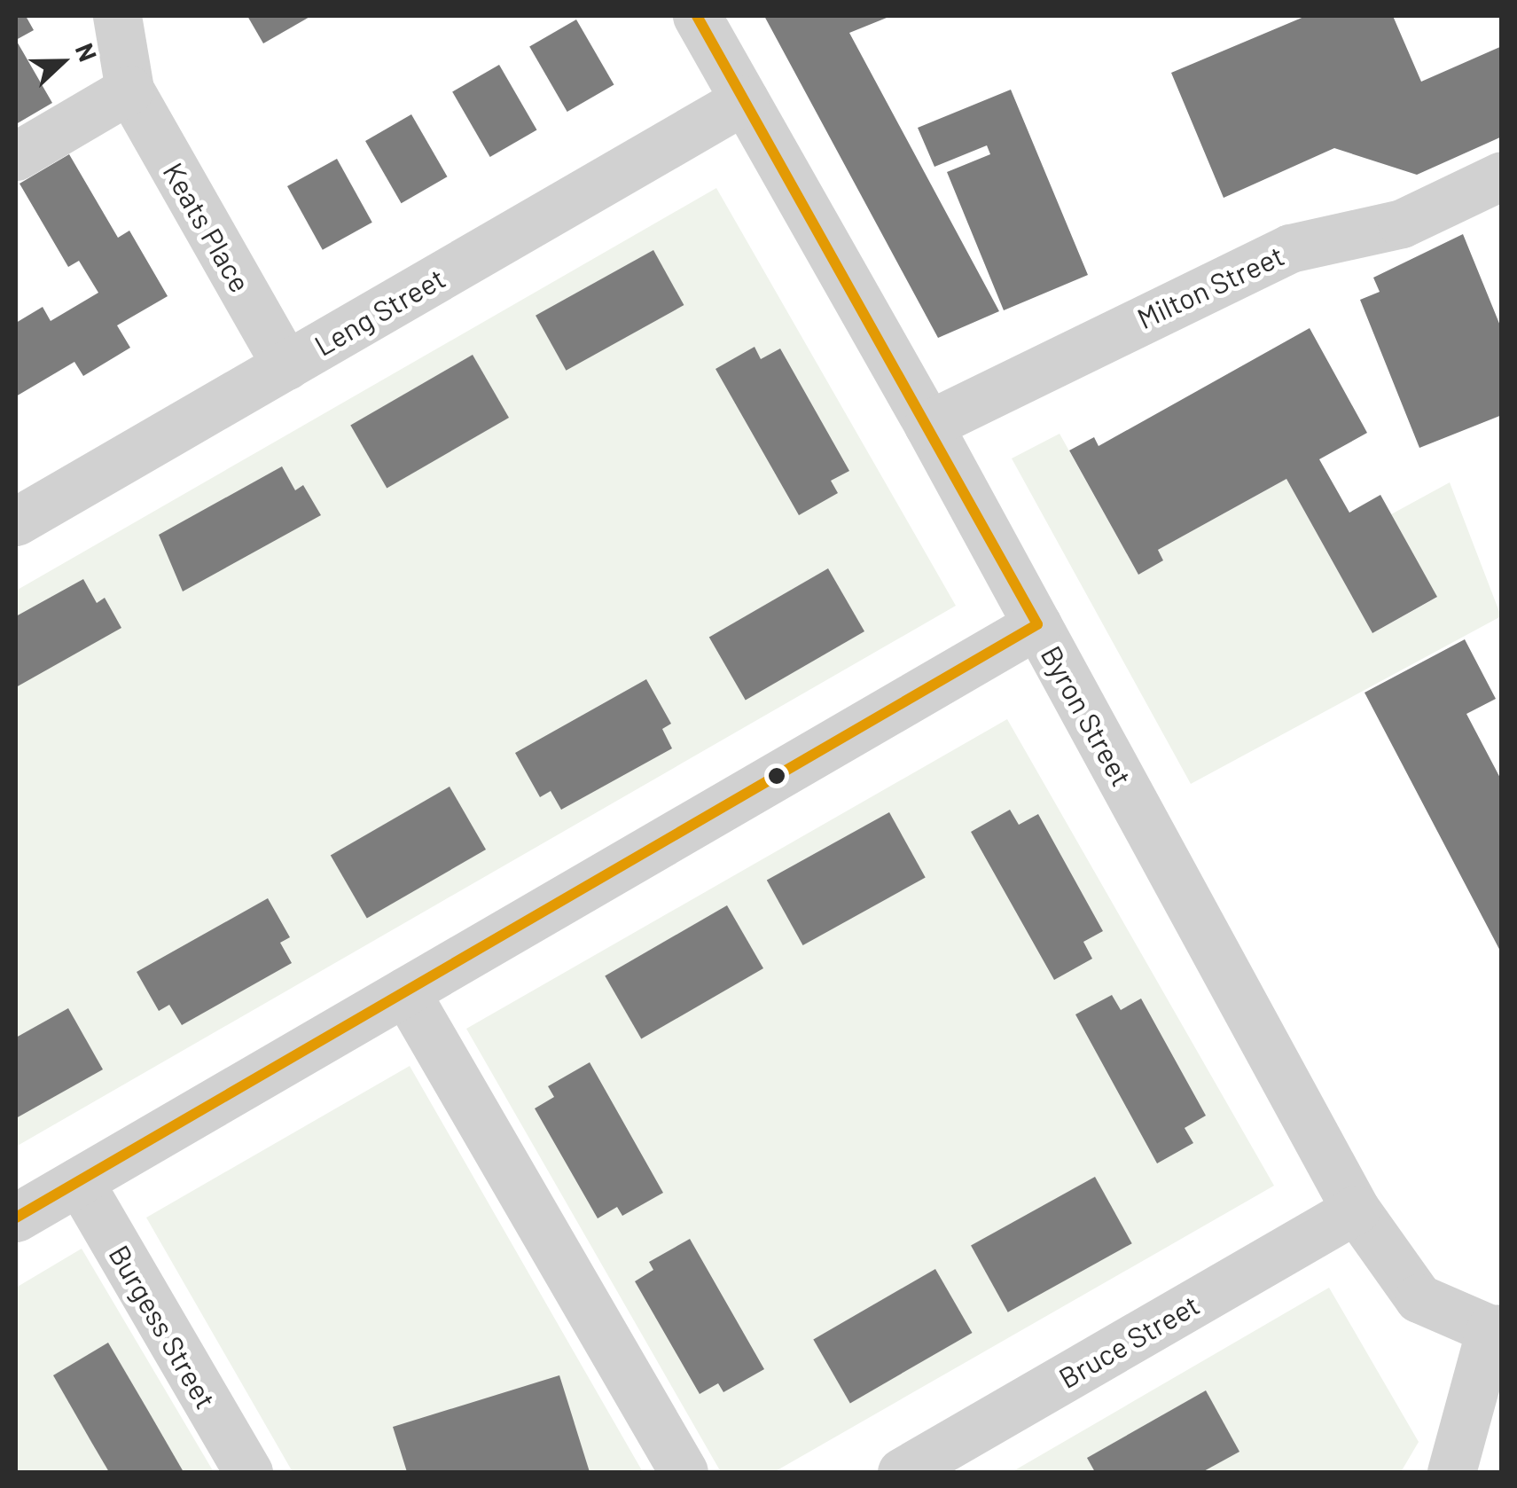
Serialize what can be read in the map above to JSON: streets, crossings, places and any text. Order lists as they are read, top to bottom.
{
  "streets": {
    "street": [
      "Keats Place",
      "Milton Street",
      "Leng Street",
      "Byron Street",
      "Burgess Street",
      "Bruce Street"
    ]
  },
  "crossings": [
    ["Keats Place", "Leng Street"],
    ["Milton Street", "Byron Street"],
    ["Leng Street", "Byron Street"],
    ["Byron Street", "Bruce Street"]
  ],
  "north": "right"
}
